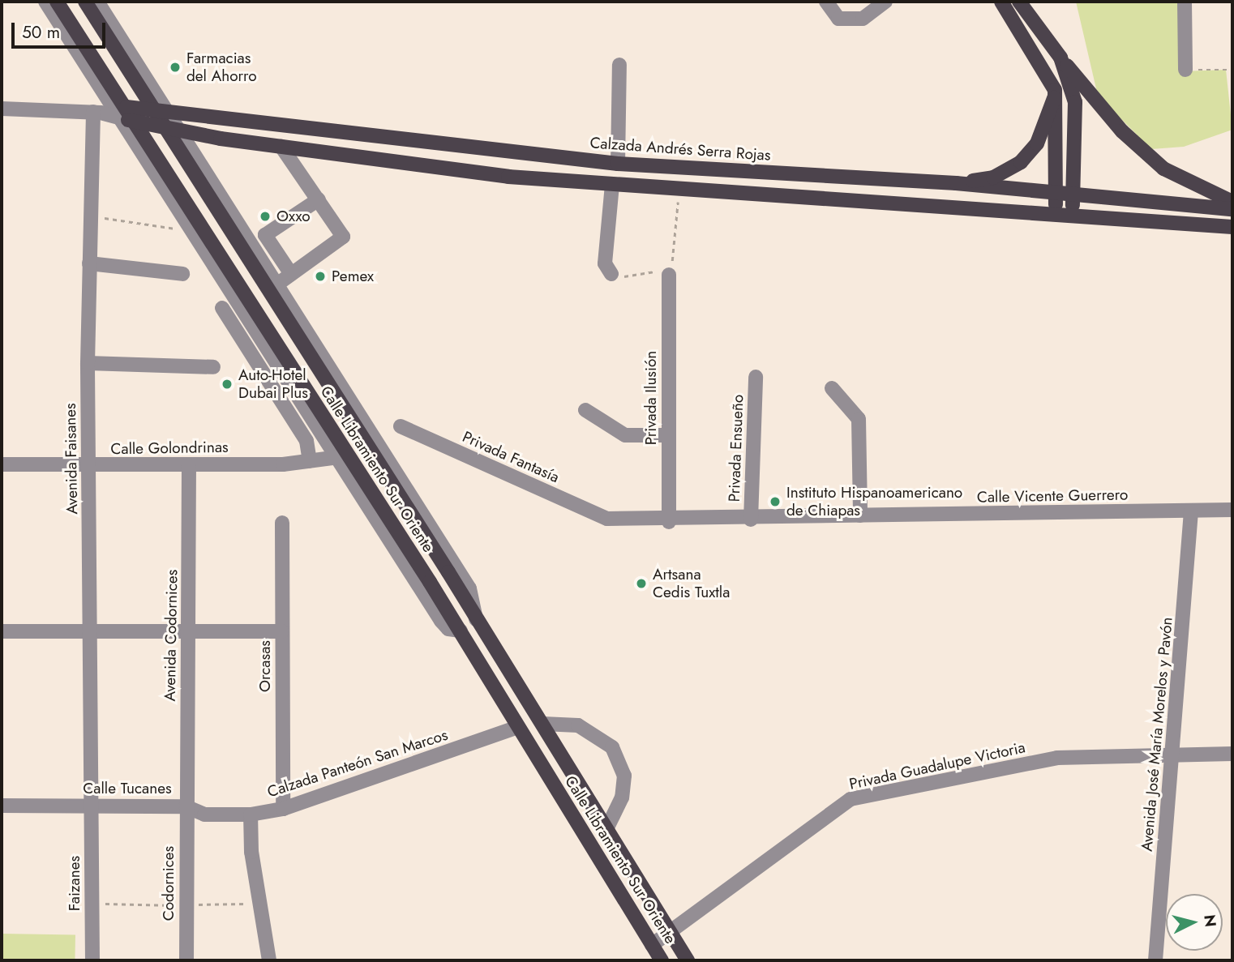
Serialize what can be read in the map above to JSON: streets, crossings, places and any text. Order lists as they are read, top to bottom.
{
  "streets": {
    "main road": ["Calzada Andrés Serra Rojas", "Calle Libramiento Sur Oriente"],
    "street": [
      "Privada Ilusión",
      "Calle Golondrinas",
      "Privada Ensueño",
      "Privada Fantasía",
      "Avenida Faisanes",
      "Calle Vicente Guerrero",
      "Avenida Codornices",
      "Orcasas",
      "Avenida José María Morelos y Pavón",
      "Calzada Panteón San Marcos",
      "Privada Guadalupe Victoria",
      "Calle Tucanes",
      "Faizanes",
      "Codornices"
    ]
  },
  "crossings": [
    ["Calzada Andrés Serra Rojas", "Avenida Faisanes"],
    ["Privada Ilusión", "Calle Vicente Guerrero"],
    ["Calle Golondrinas", "Avenida Faisanes"],
    ["Calle Golondrinas", "Avenida Codornices"],
    ["Privada Ensueño", "Calle Vicente Guerrero"],
    ["Privada Fantasía", "Calle Vicente Guerrero"],
    ["Avenida Faisanes", "Calle Tucanes"],
    ["Avenida Faisanes", "Faizanes"],
    ["Calle Libramiento Sur Oriente", "Calzada Panteón San Marcos"],
    ["Calle Libramiento Sur Oriente", "Privada Guadalupe Victoria"],
    ["Calle Vicente Guerrero", "Avenida José María Morelos y Pavón"],
    ["Avenida Codornices", "Calle Tucanes"],
    ["Avenida Codornices", "Codornices"],
    ["Orcasas", "Calzada Panteón San Marcos"],
    ["Avenida José María Morelos y Pavón", "Privada Guadalupe Victoria"],
    ["Calzada Panteón San Marcos", "Calle Tucanes"],
    ["Calle Tucanes", "Faizanes"],
    ["Calle Tucanes", "Codornices"]
  ],
  "places": [
    "Farmacias del Ahorro",
    "Oxxo",
    "Pemex",
    "Auto-Hotel Dubai Plus",
    "Instituto Hispanoamericano de Chiapas",
    "Artsana Cedis Tuxtla"
  ],
  "scale_bar": "50 m",
  "north": "right"
}
